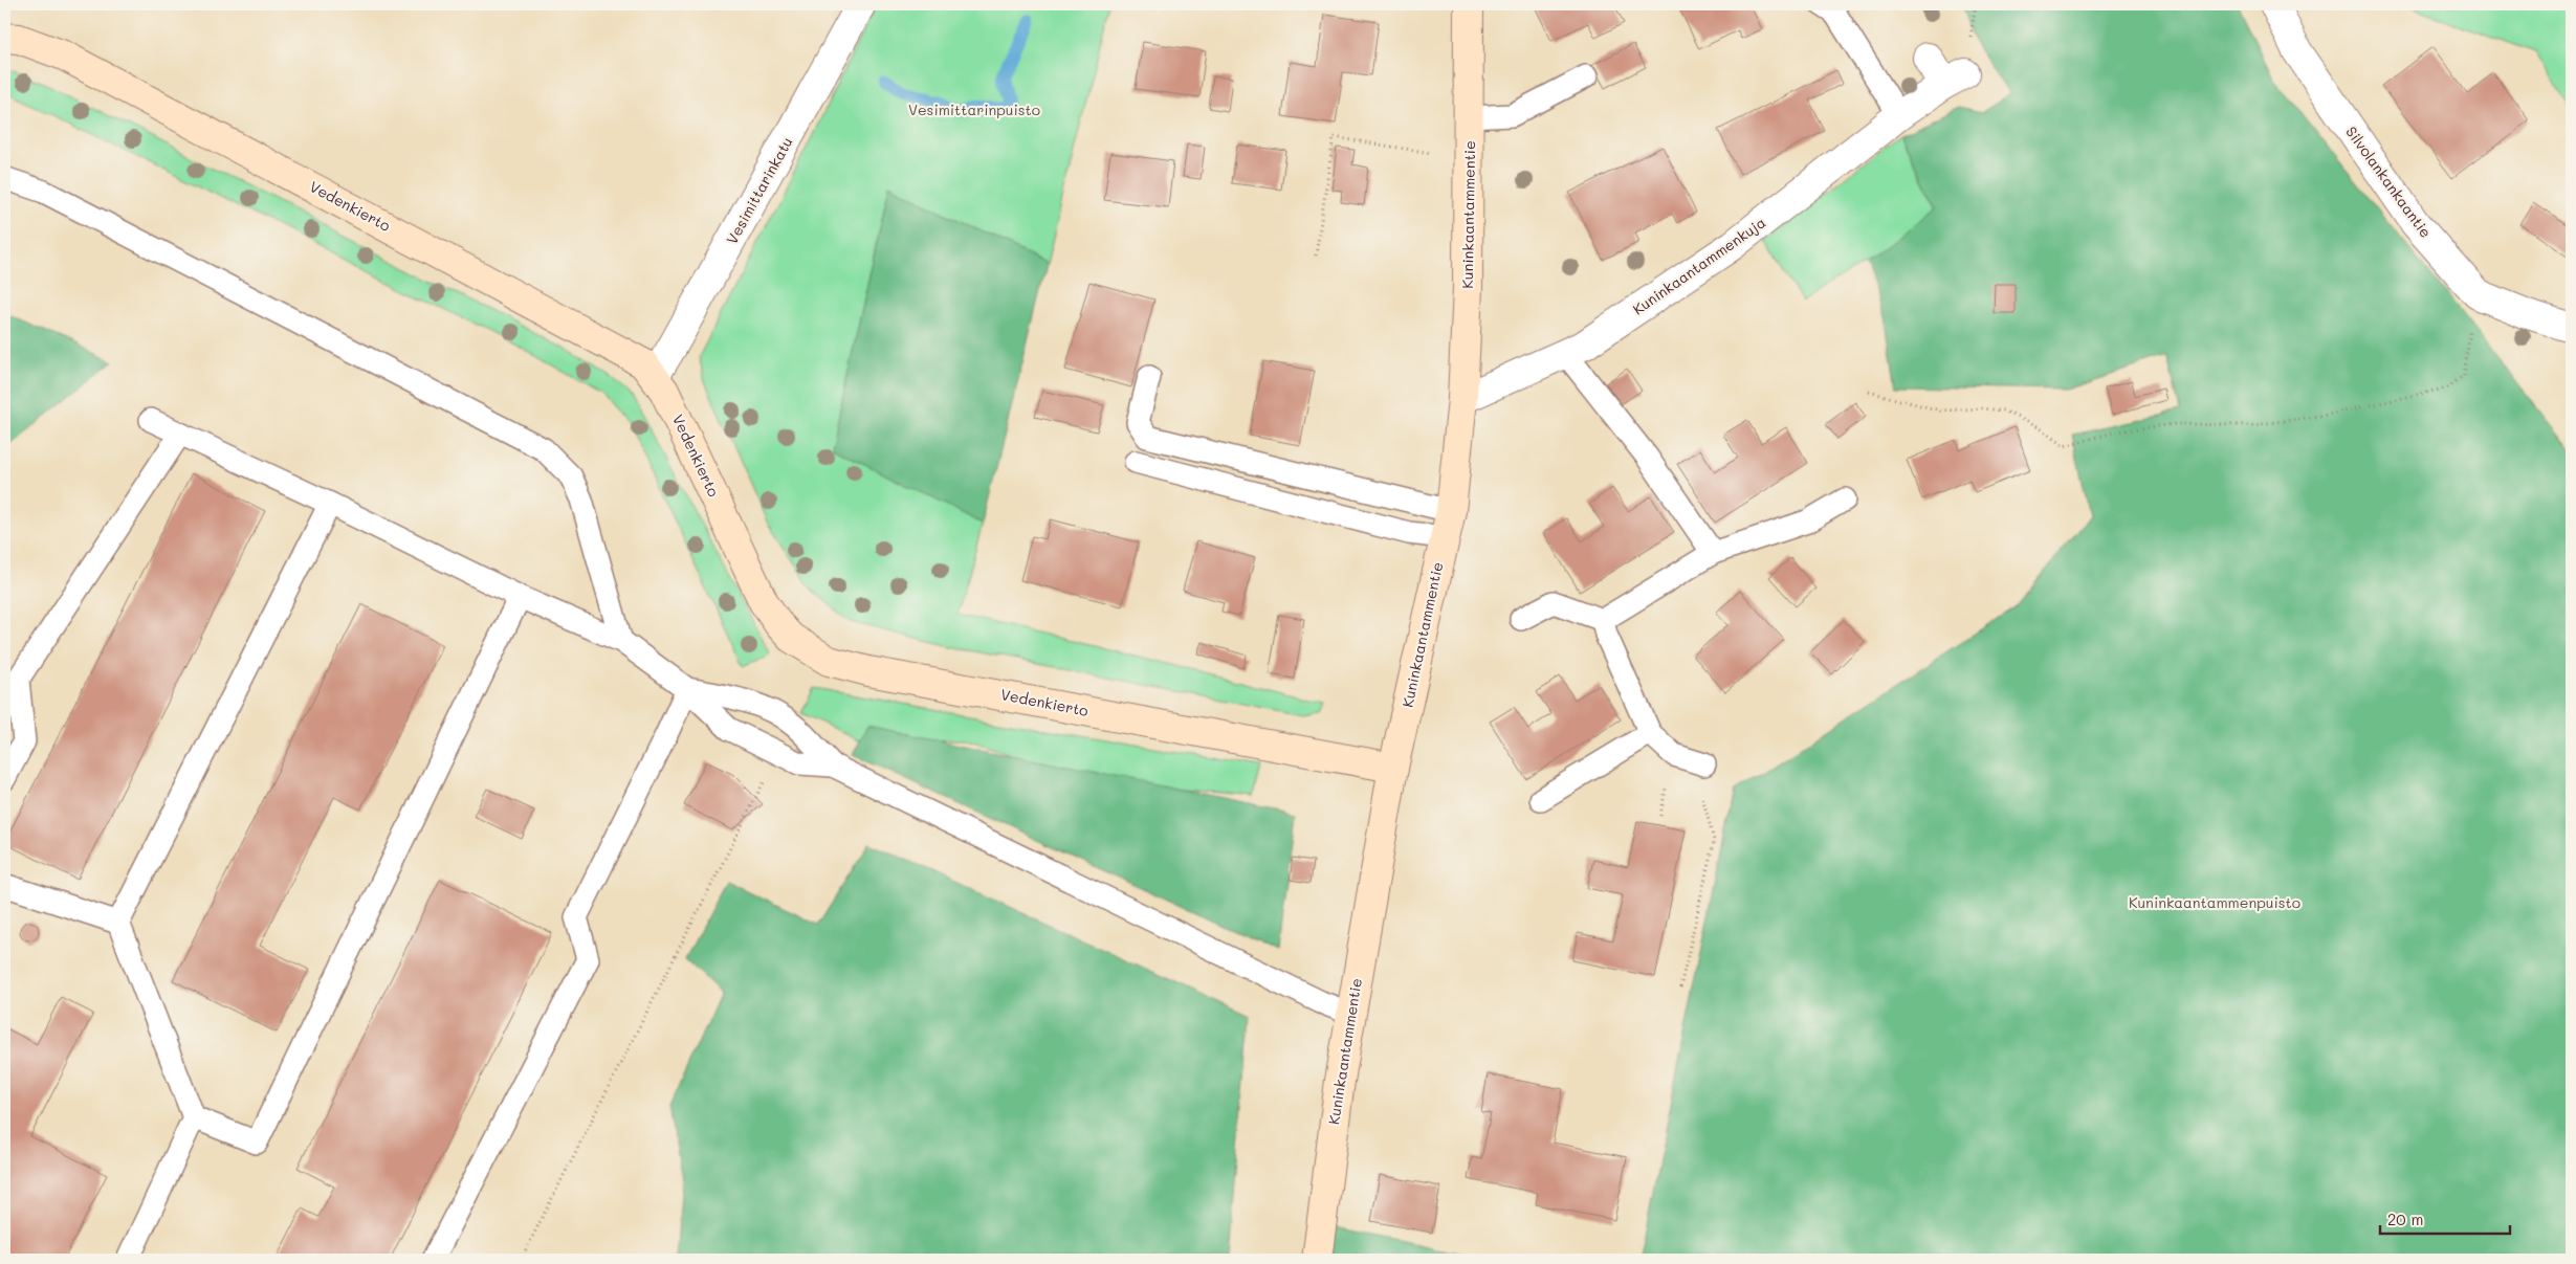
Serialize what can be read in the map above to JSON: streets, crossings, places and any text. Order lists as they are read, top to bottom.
{
  "streets": {
    "street": [
      "Silvolankankaantie",
      "Vesimittarinkatu",
      "Vedenkierto",
      "Kuninkaantammentie",
      "Kuninkaantammenkuja"
    ]
  },
  "crossings": [
    ["Vesimittarinkatu", "Vedenkierto"],
    ["Vedenkierto", "Kuninkaantammentie"],
    ["Kuninkaantammentie", "Kuninkaantammenkuja"]
  ],
  "parks": ["Vesimittarinpuisto", "Kuninkaantammenpuisto"],
  "scale_bar": "20 m"
}
